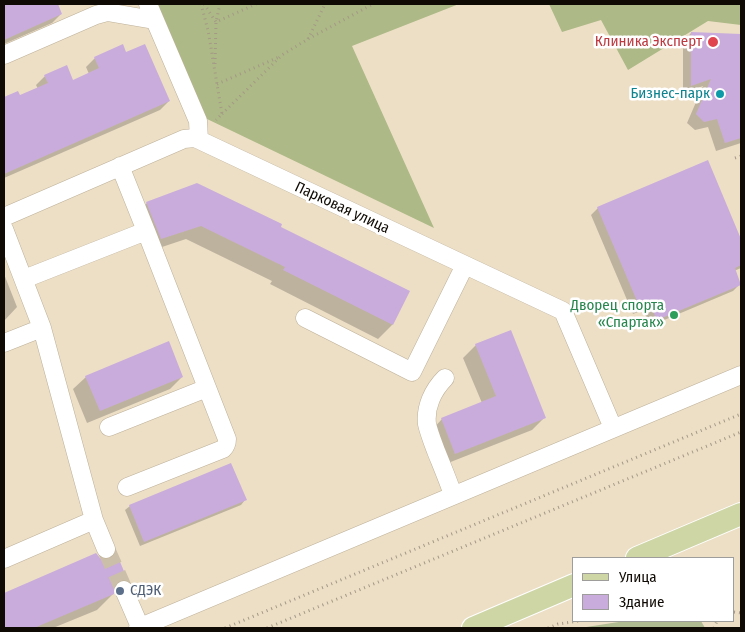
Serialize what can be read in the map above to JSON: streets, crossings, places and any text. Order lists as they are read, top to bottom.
{
  "streets": {
    "street": ["Парковая улица"]
  },
  "places": [
    "Клиника Эксперт",
    "Бизнес-парк",
    "Дворец спорта «Спартак»",
    "СДЭК"
  ],
  "legend": ["Улица", "Здание"]
}
